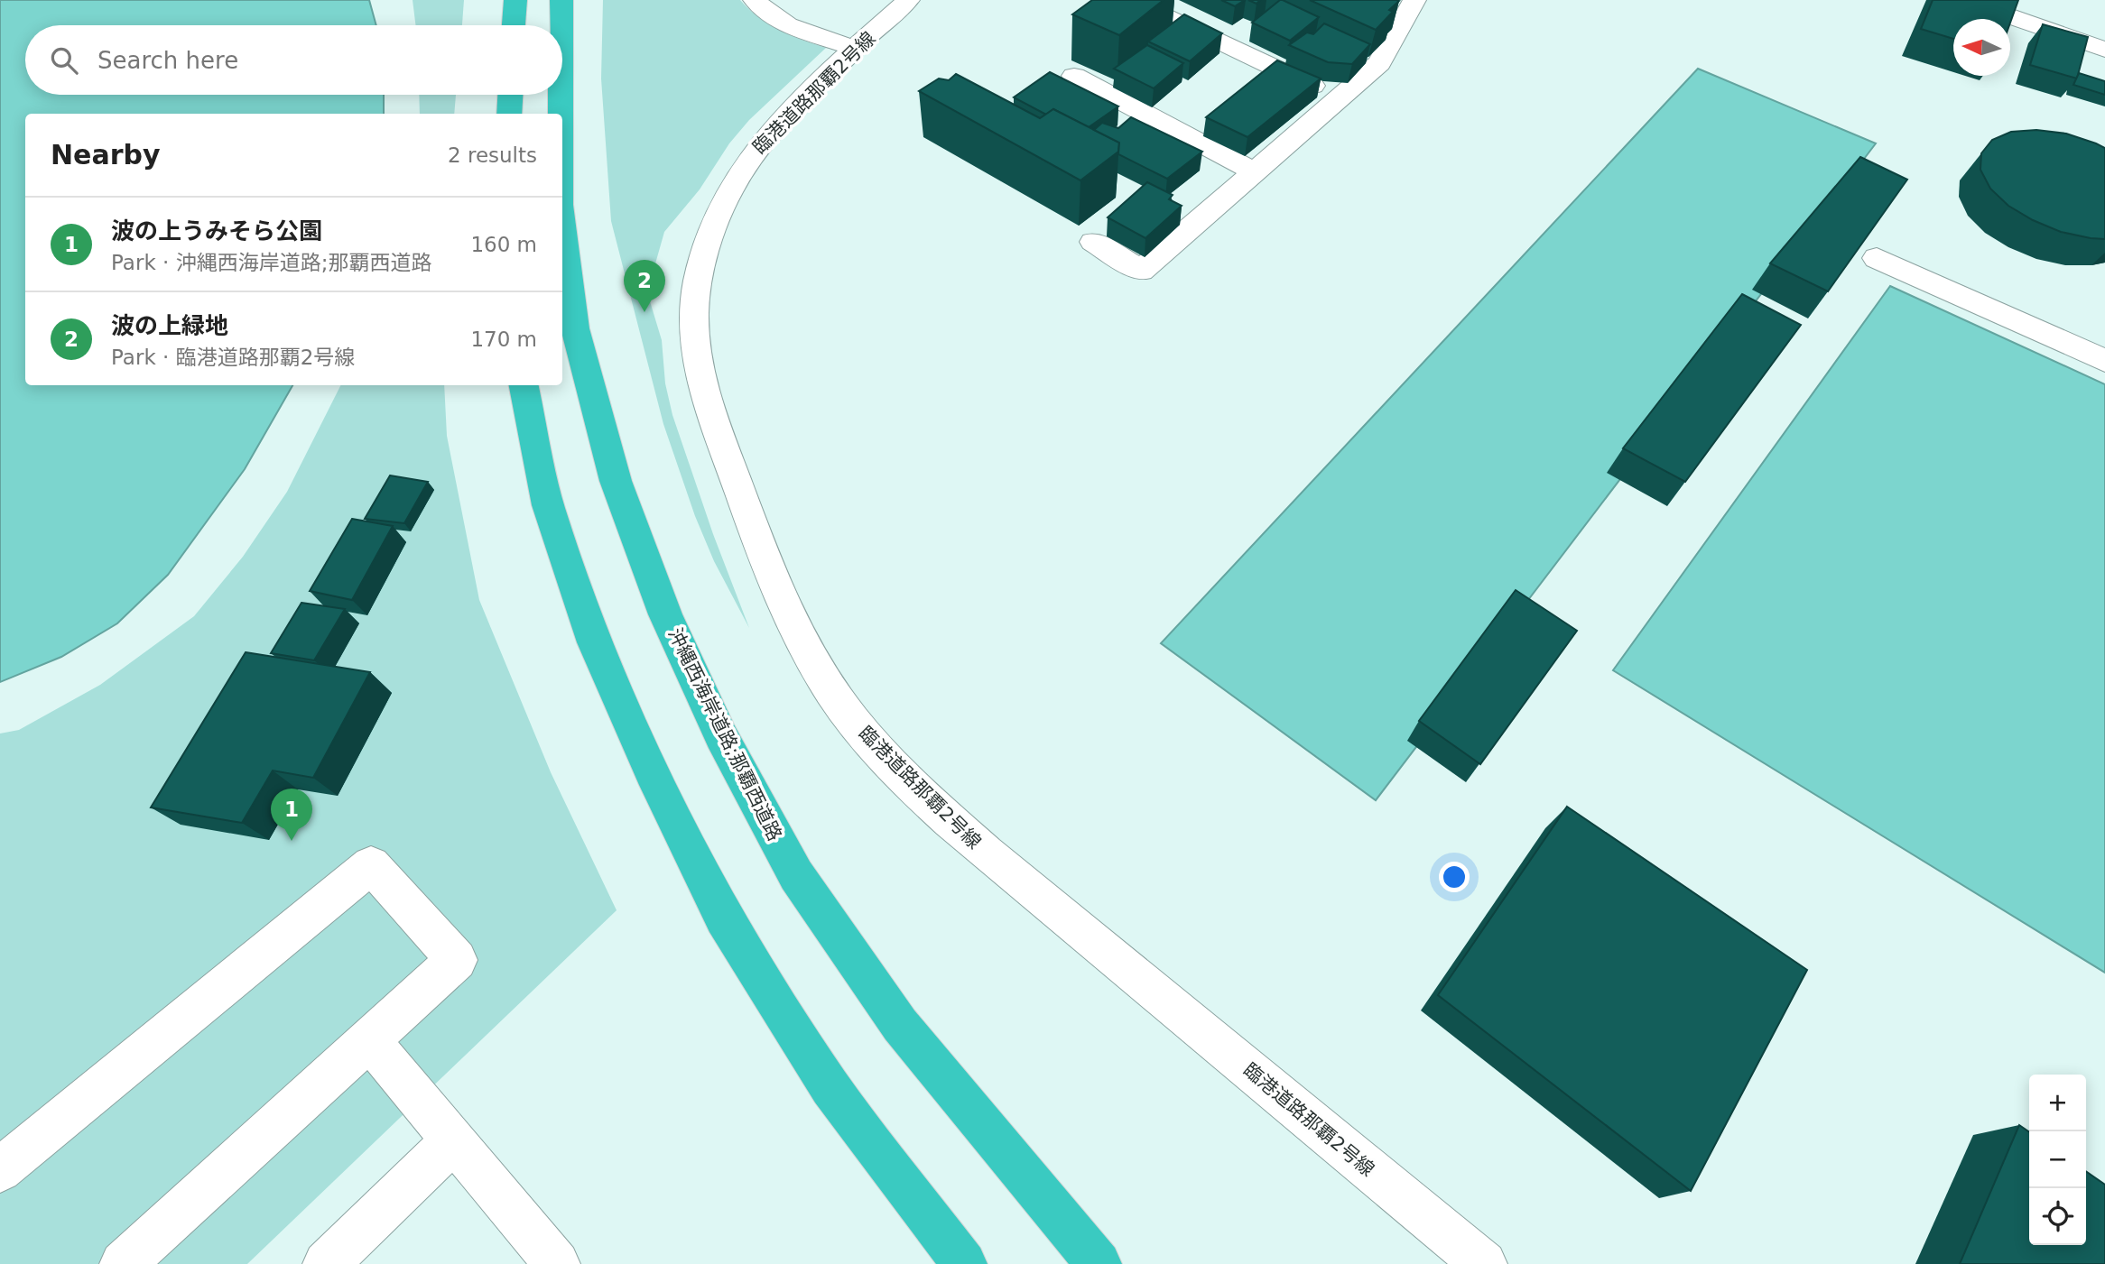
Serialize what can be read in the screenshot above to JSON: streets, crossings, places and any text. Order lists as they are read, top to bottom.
{
  "streets": {
    "highway": ["沖縄西海岸道路;那覇西道路"],
    "street": ["臨港道路那覇2号線"]
  },
  "north": "left",
  "page": {
    "search": "Search here",
    "heading": ["Nearby", "2 results"],
    "list": [
      {
        "mark": "1",
        "name": "波の上うみそら公園",
        "note": "Park · 沖縄西海岸道路;那覇西道路",
        "value": "160 m"
      },
      {
        "mark": "2",
        "name": "波の上緑地",
        "note": "Park · 臨港道路那覇2号線",
        "value": "170 m"
      }
    ],
    "pins": ["2", "1"],
    "map_buttons": ["+", "−"]
  }
}
